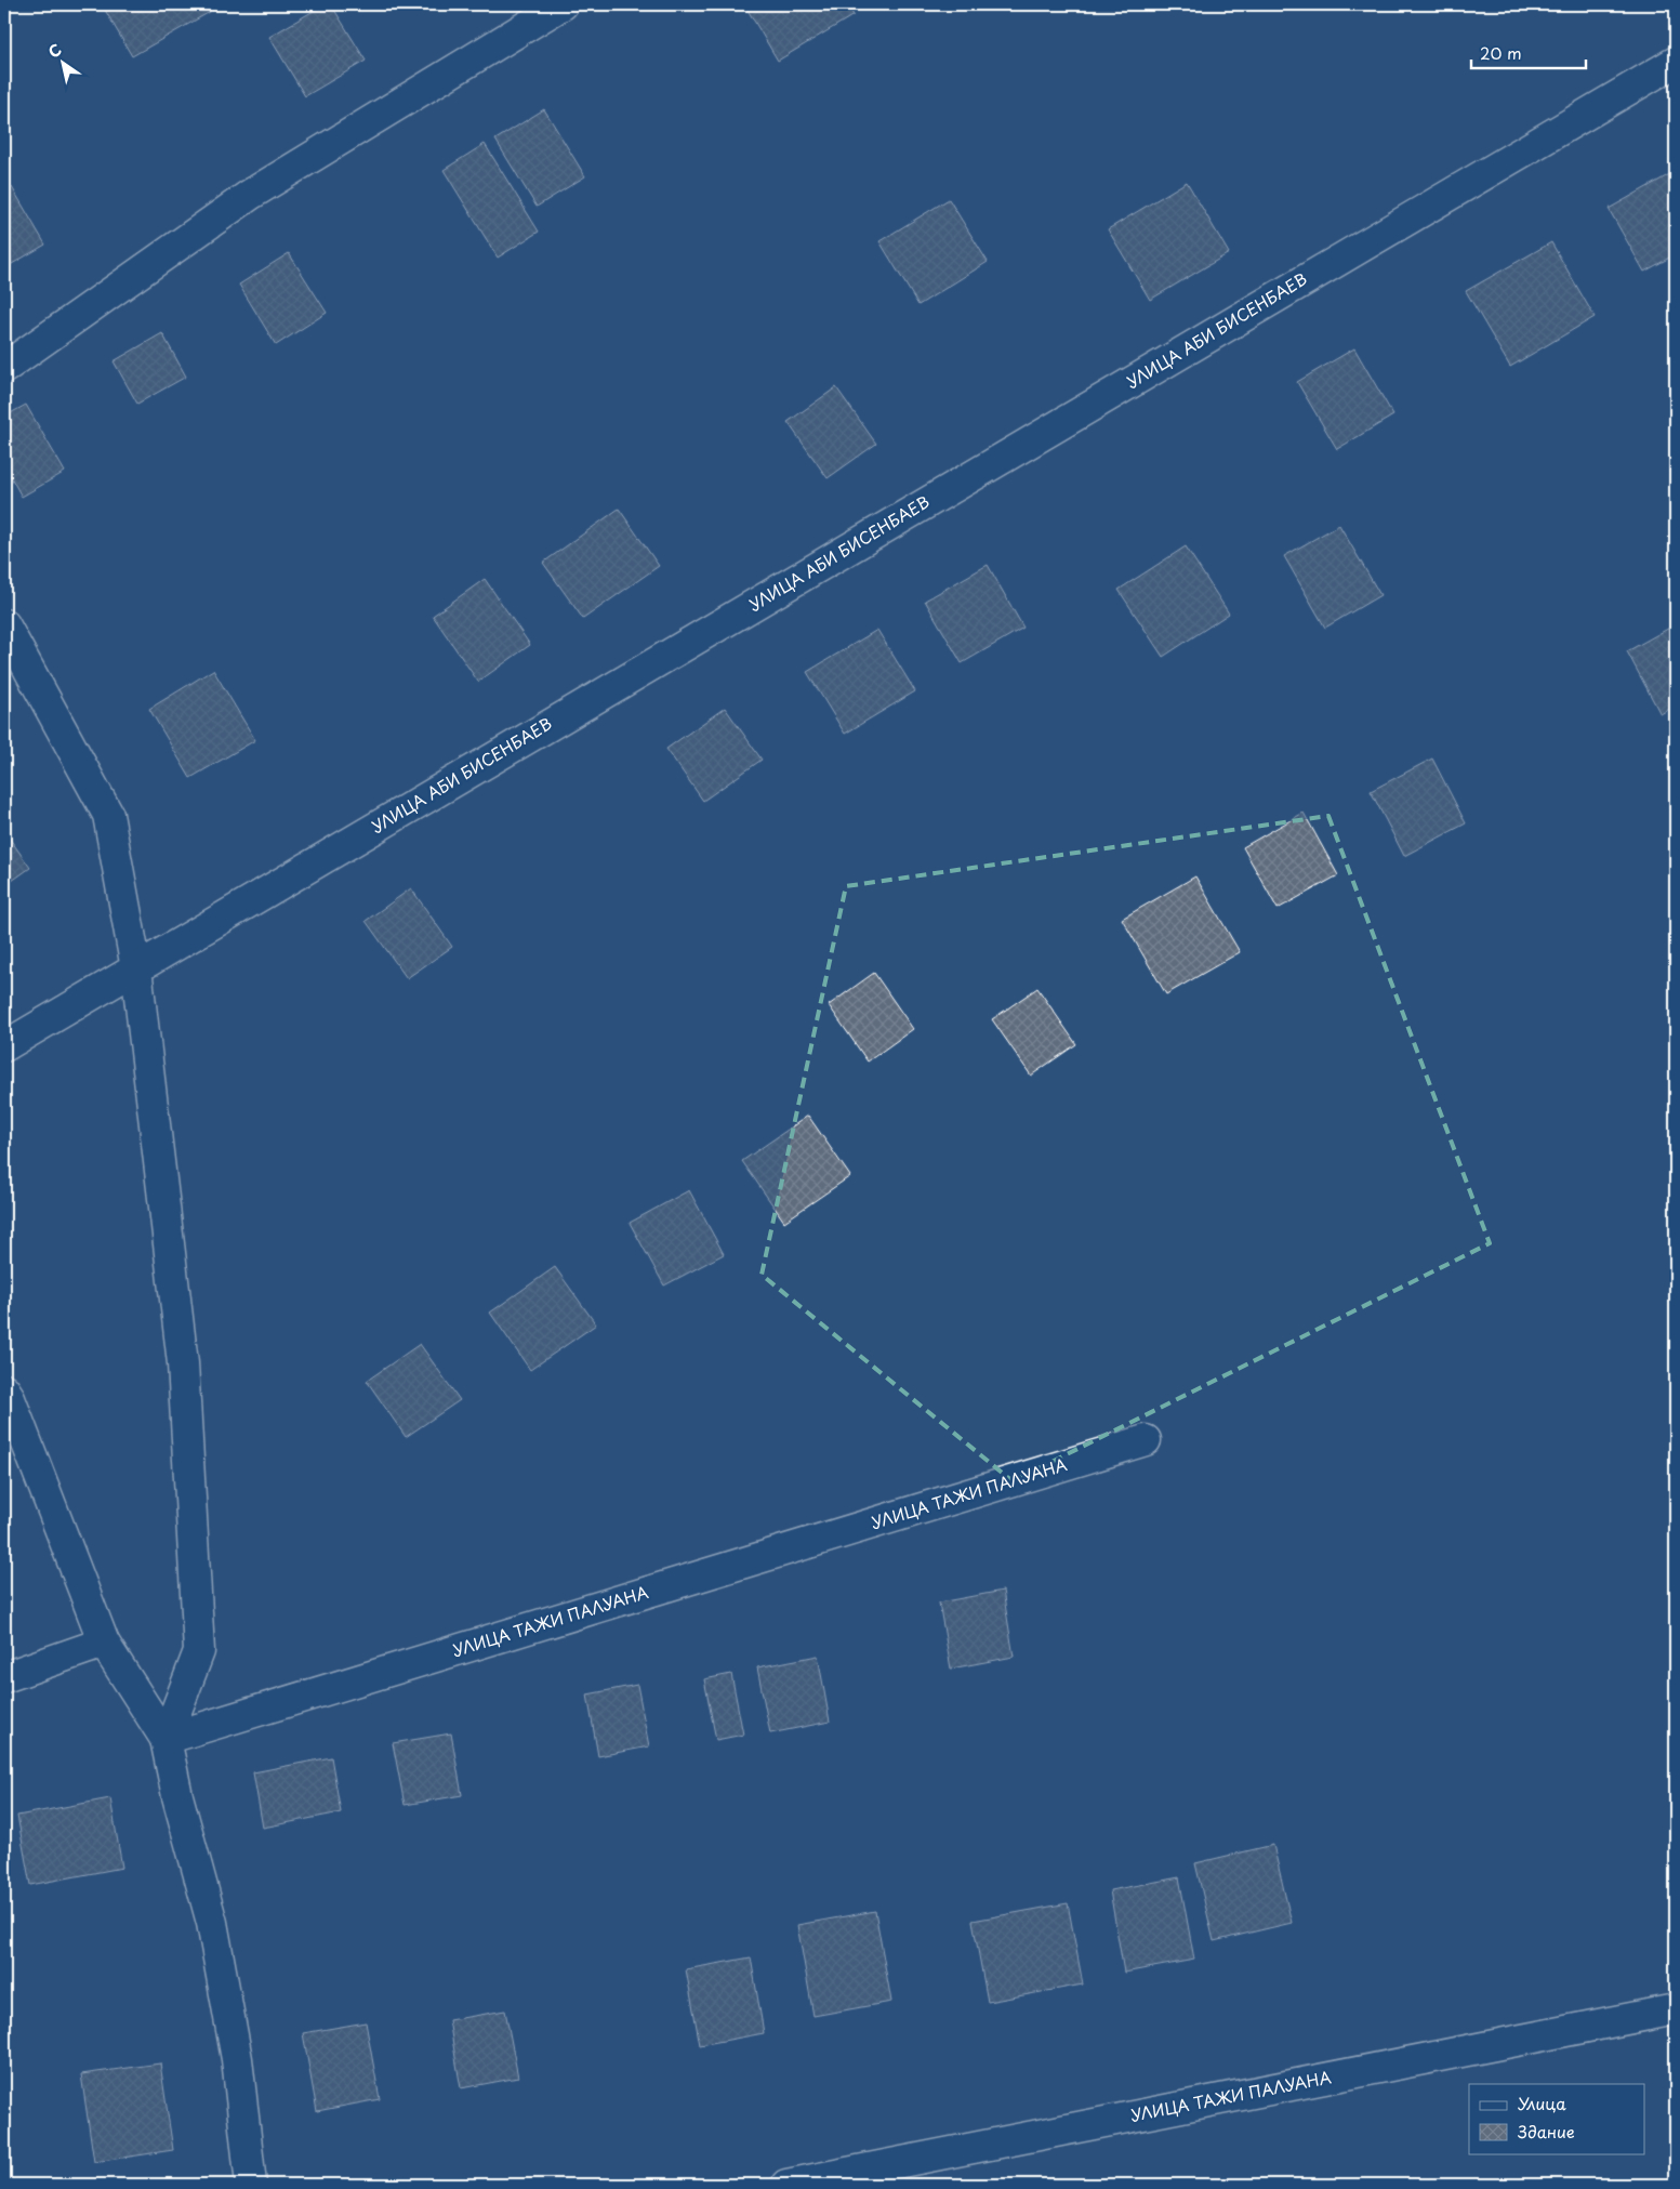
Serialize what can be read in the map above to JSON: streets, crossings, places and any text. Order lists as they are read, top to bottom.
{
  "streets": {
    "street": ["УЛИЦА АБИ БИСЕНБАЕВ", "УЛИЦА ТАЖИ ПАЛУАНА"]
  },
  "legend": ["Улица", "Здание"],
  "scale_bar": "20 m",
  "north": "top left"
}
